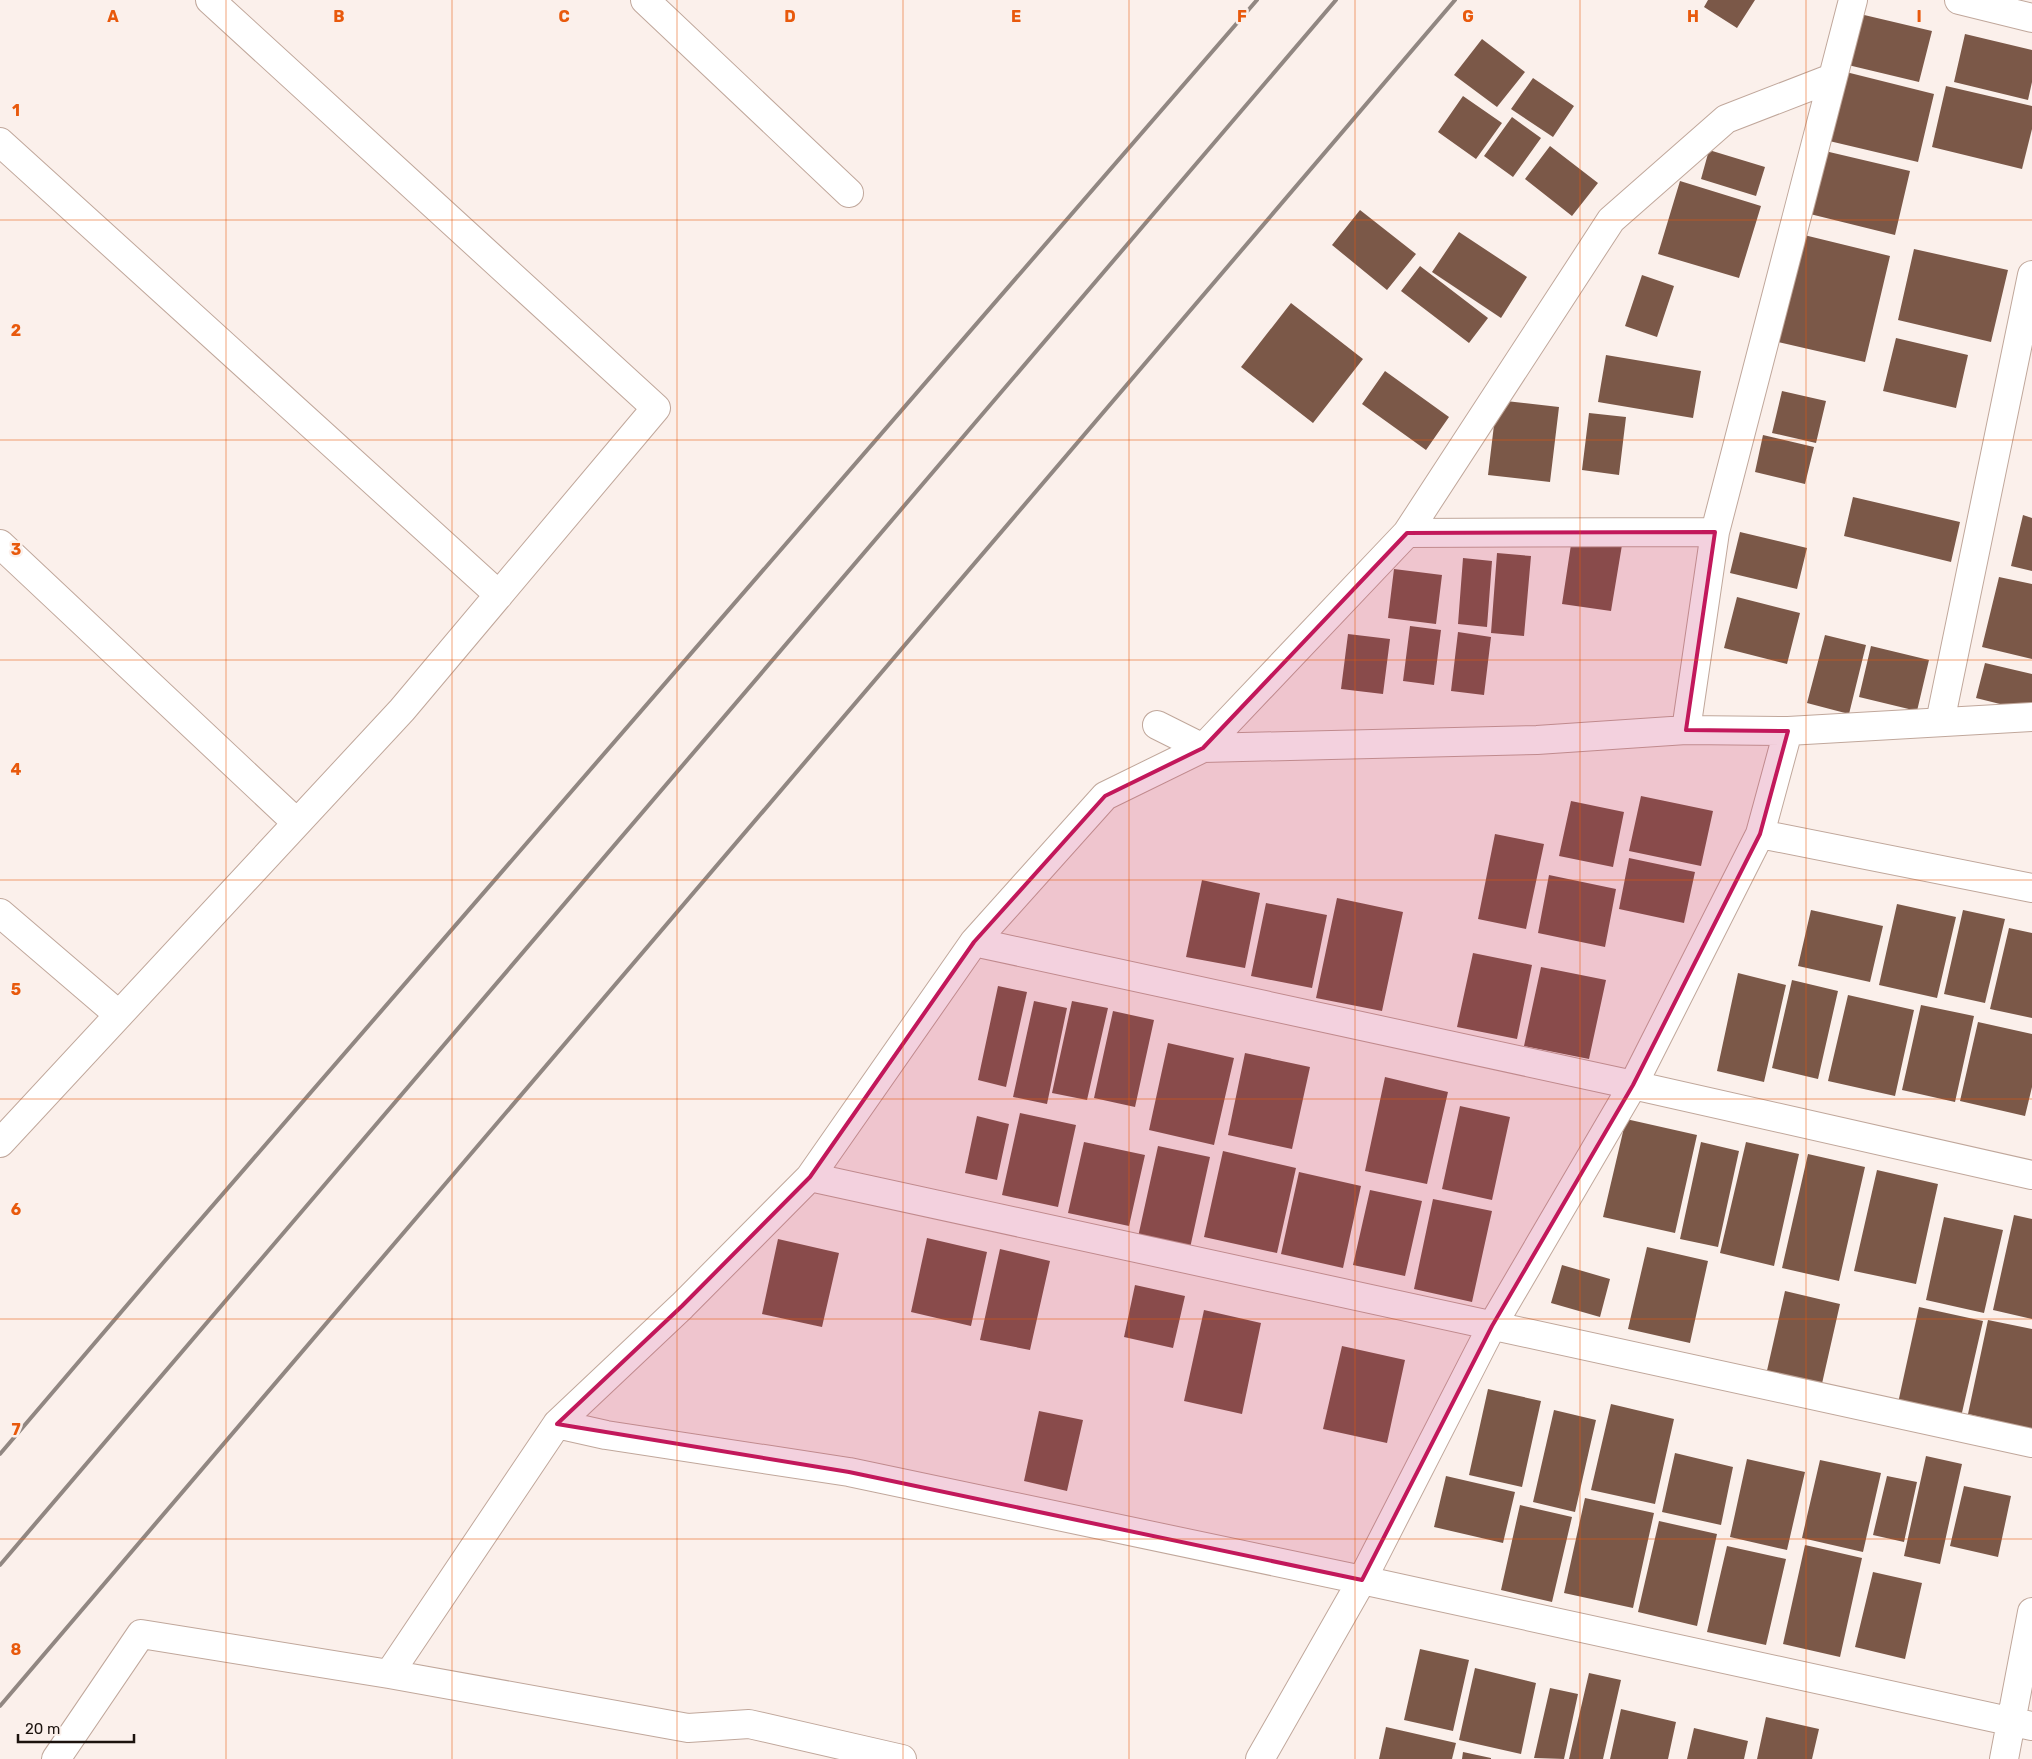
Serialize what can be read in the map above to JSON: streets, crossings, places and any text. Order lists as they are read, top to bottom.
{
  "scale_bar": "20 m",
  "grid": {
    "columns": [
      "A",
      "B",
      "C",
      "D",
      "E",
      "F",
      "G",
      "H",
      "I"
    ],
    "rows": [
      "1",
      "2",
      "3",
      "4",
      "5",
      "6",
      "7",
      "8"
    ]
  }
}
